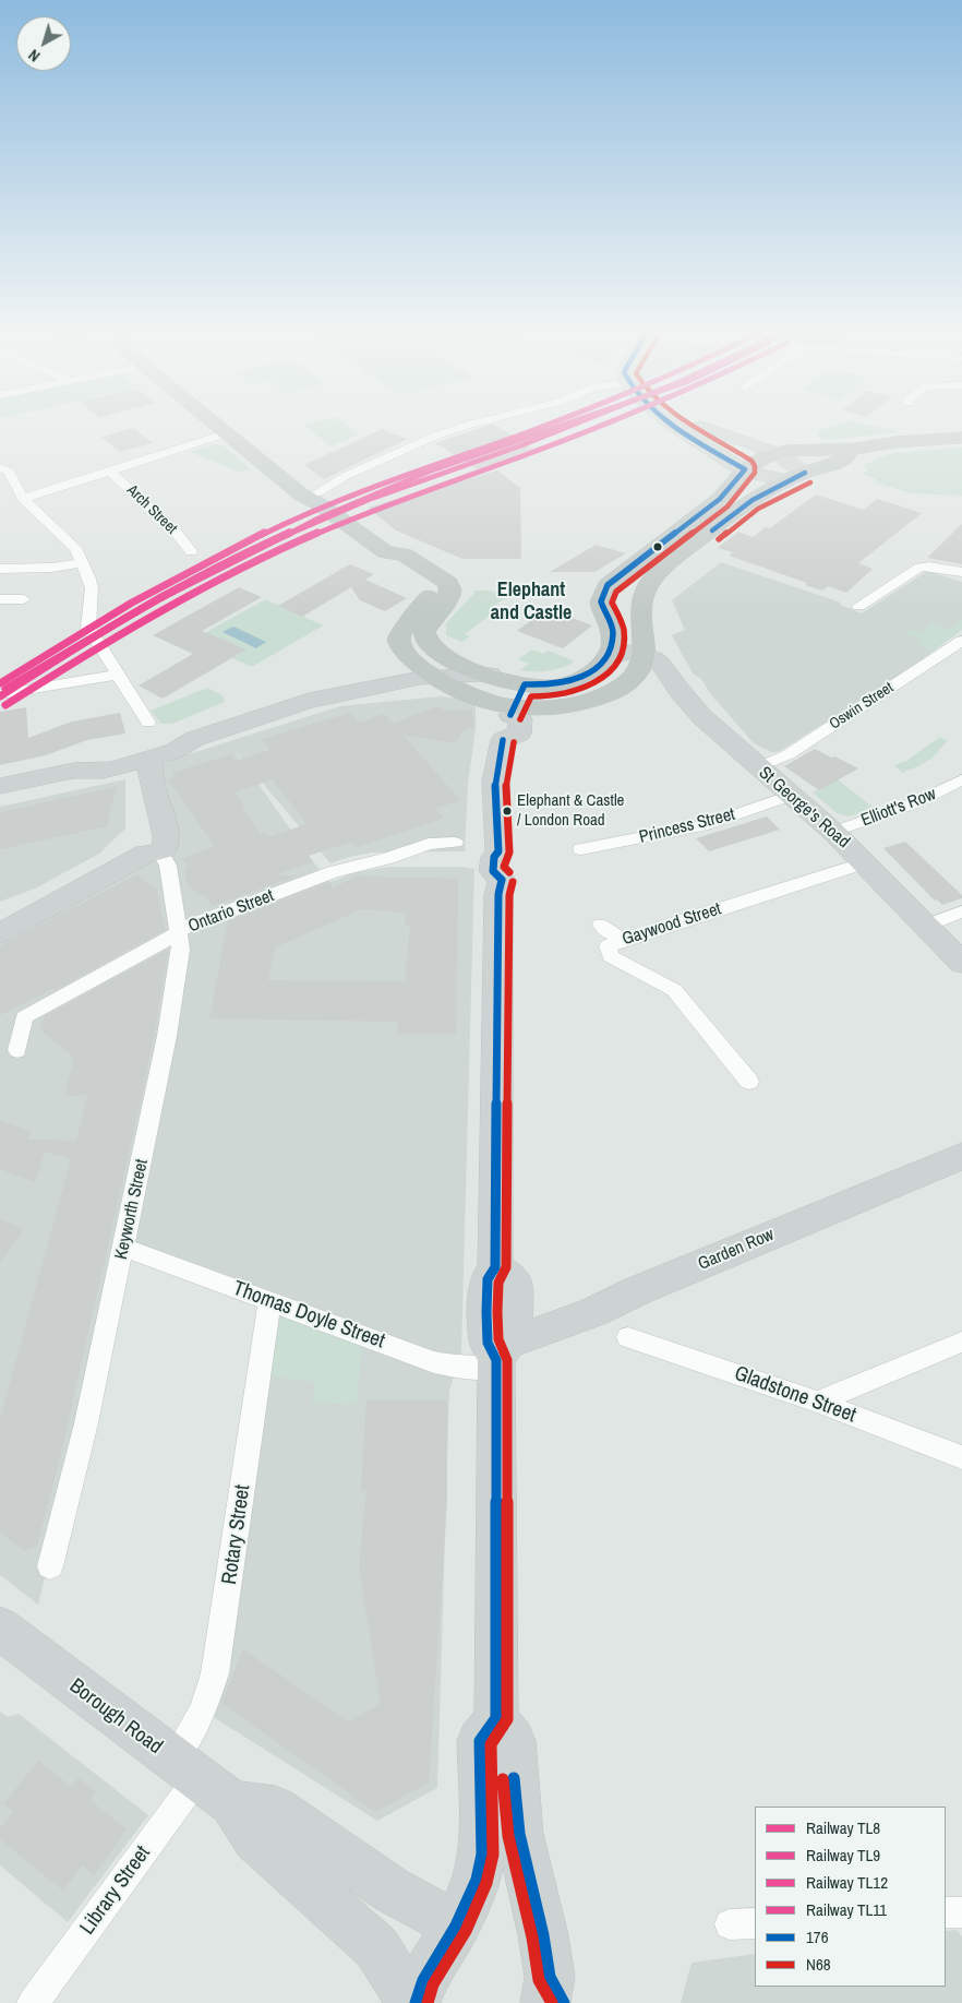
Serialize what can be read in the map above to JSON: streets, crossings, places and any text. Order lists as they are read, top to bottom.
{
  "streets": {
    "main road": ["St George's Road", "Garden Row", "Borough Road"],
    "street": [
      "Arch Street",
      "Oswin Street",
      "Elliott's Row",
      "Princess Street",
      "Ontario Street",
      "Gaywood Street",
      "Keyworth Street",
      "Thomas Doyle Street",
      "Gladstone Street",
      "Rotary Street",
      "Library Street"
    ]
  },
  "crossings": [
    ["Oswin Street", "St George's Road"],
    ["St George's Road", "Elliott's Row"],
    ["St George's Road", "Princess Street"],
    ["St George's Road", "Gaywood Street"],
    ["Ontario Street", "Keyworth Street"],
    ["Keyworth Street", "Thomas Doyle Street"],
    ["Garden Row", "Thomas Doyle Street"],
    ["Thomas Doyle Street", "Rotary Street"],
    ["Rotary Street", "Borough Road"],
    ["Rotary Street", "Library Street"],
    ["Borough Road", "Library Street"]
  ],
  "districts": ["Elephant and Castle"],
  "places": ["Elephant & Castle / London Road"],
  "lines": [
    "rail line TL8",
    "rail line TL9",
    "rail line TL12",
    "rail line TL11",
    "transit line 176",
    "transit line N68"
  ],
  "legend": [
    "Railway TL8",
    "Railway TL9",
    "Railway TL12",
    "Railway TL11",
    "176",
    "N68"
  ],
  "north": "bottom left"
}
